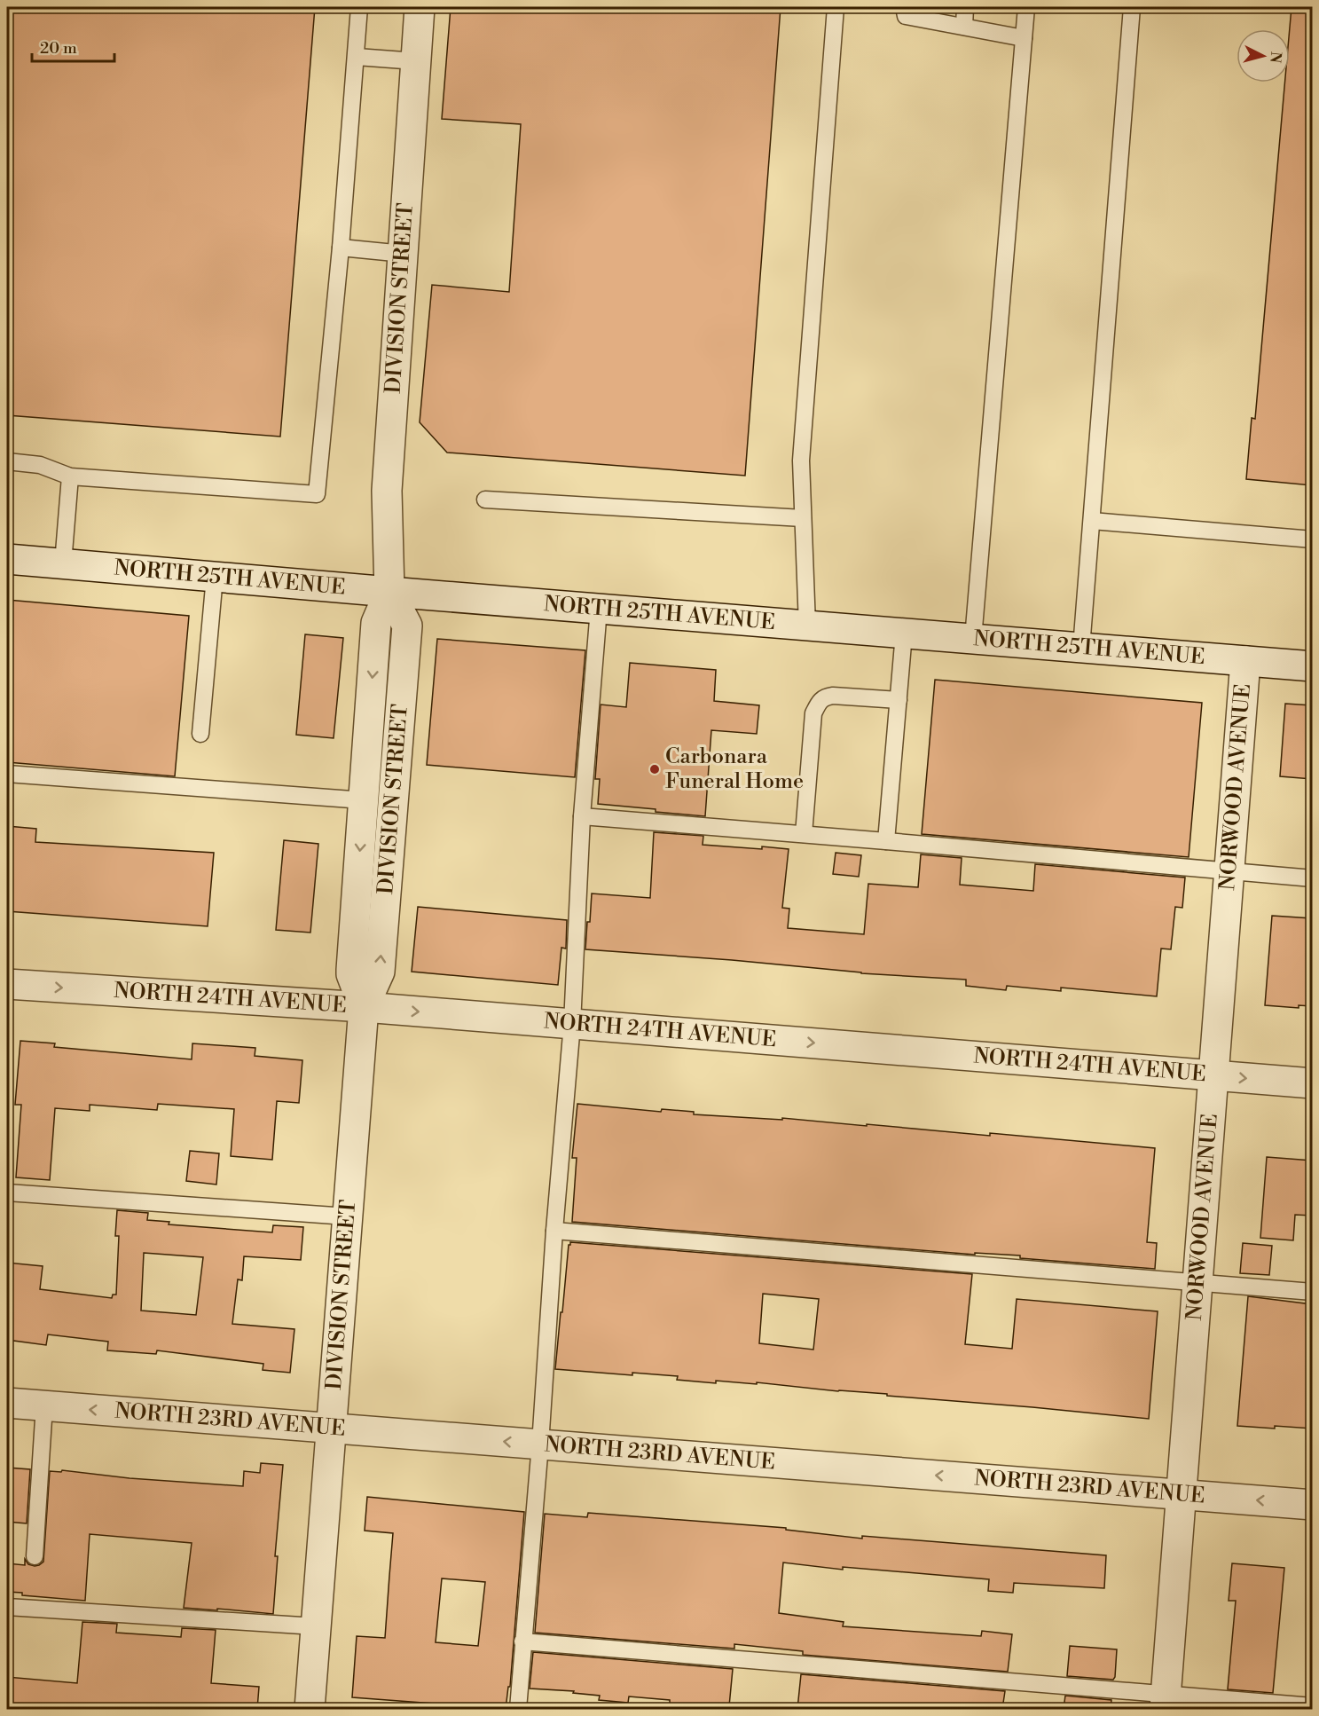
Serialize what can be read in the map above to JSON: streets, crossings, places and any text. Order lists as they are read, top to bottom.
{
  "streets": {
    "street": [
      "DIVISION STREET",
      "NORTH 25TH AVENUE",
      "NORWOOD AVENUE",
      "NORTH 24TH AVENUE",
      "NORTH 23RD AVENUE"
    ]
  },
  "crossings": [
    ["DIVISION STREET", "NORTH 25TH AVENUE"],
    ["DIVISION STREET", "NORTH 24TH AVENUE"],
    ["DIVISION STREET", "NORTH 23RD AVENUE"],
    ["NORTH 25TH AVENUE", "NORWOOD AVENUE"],
    ["NORWOOD AVENUE", "NORTH 24TH AVENUE"],
    ["NORWOOD AVENUE", "NORTH 23RD AVENUE"]
  ],
  "one_way": ["NORTH 24TH AVENUE", "NORTH 23RD AVENUE"],
  "places": ["Carbonara Funeral Home"],
  "scale_bar": "20 m",
  "north": "right"
}
